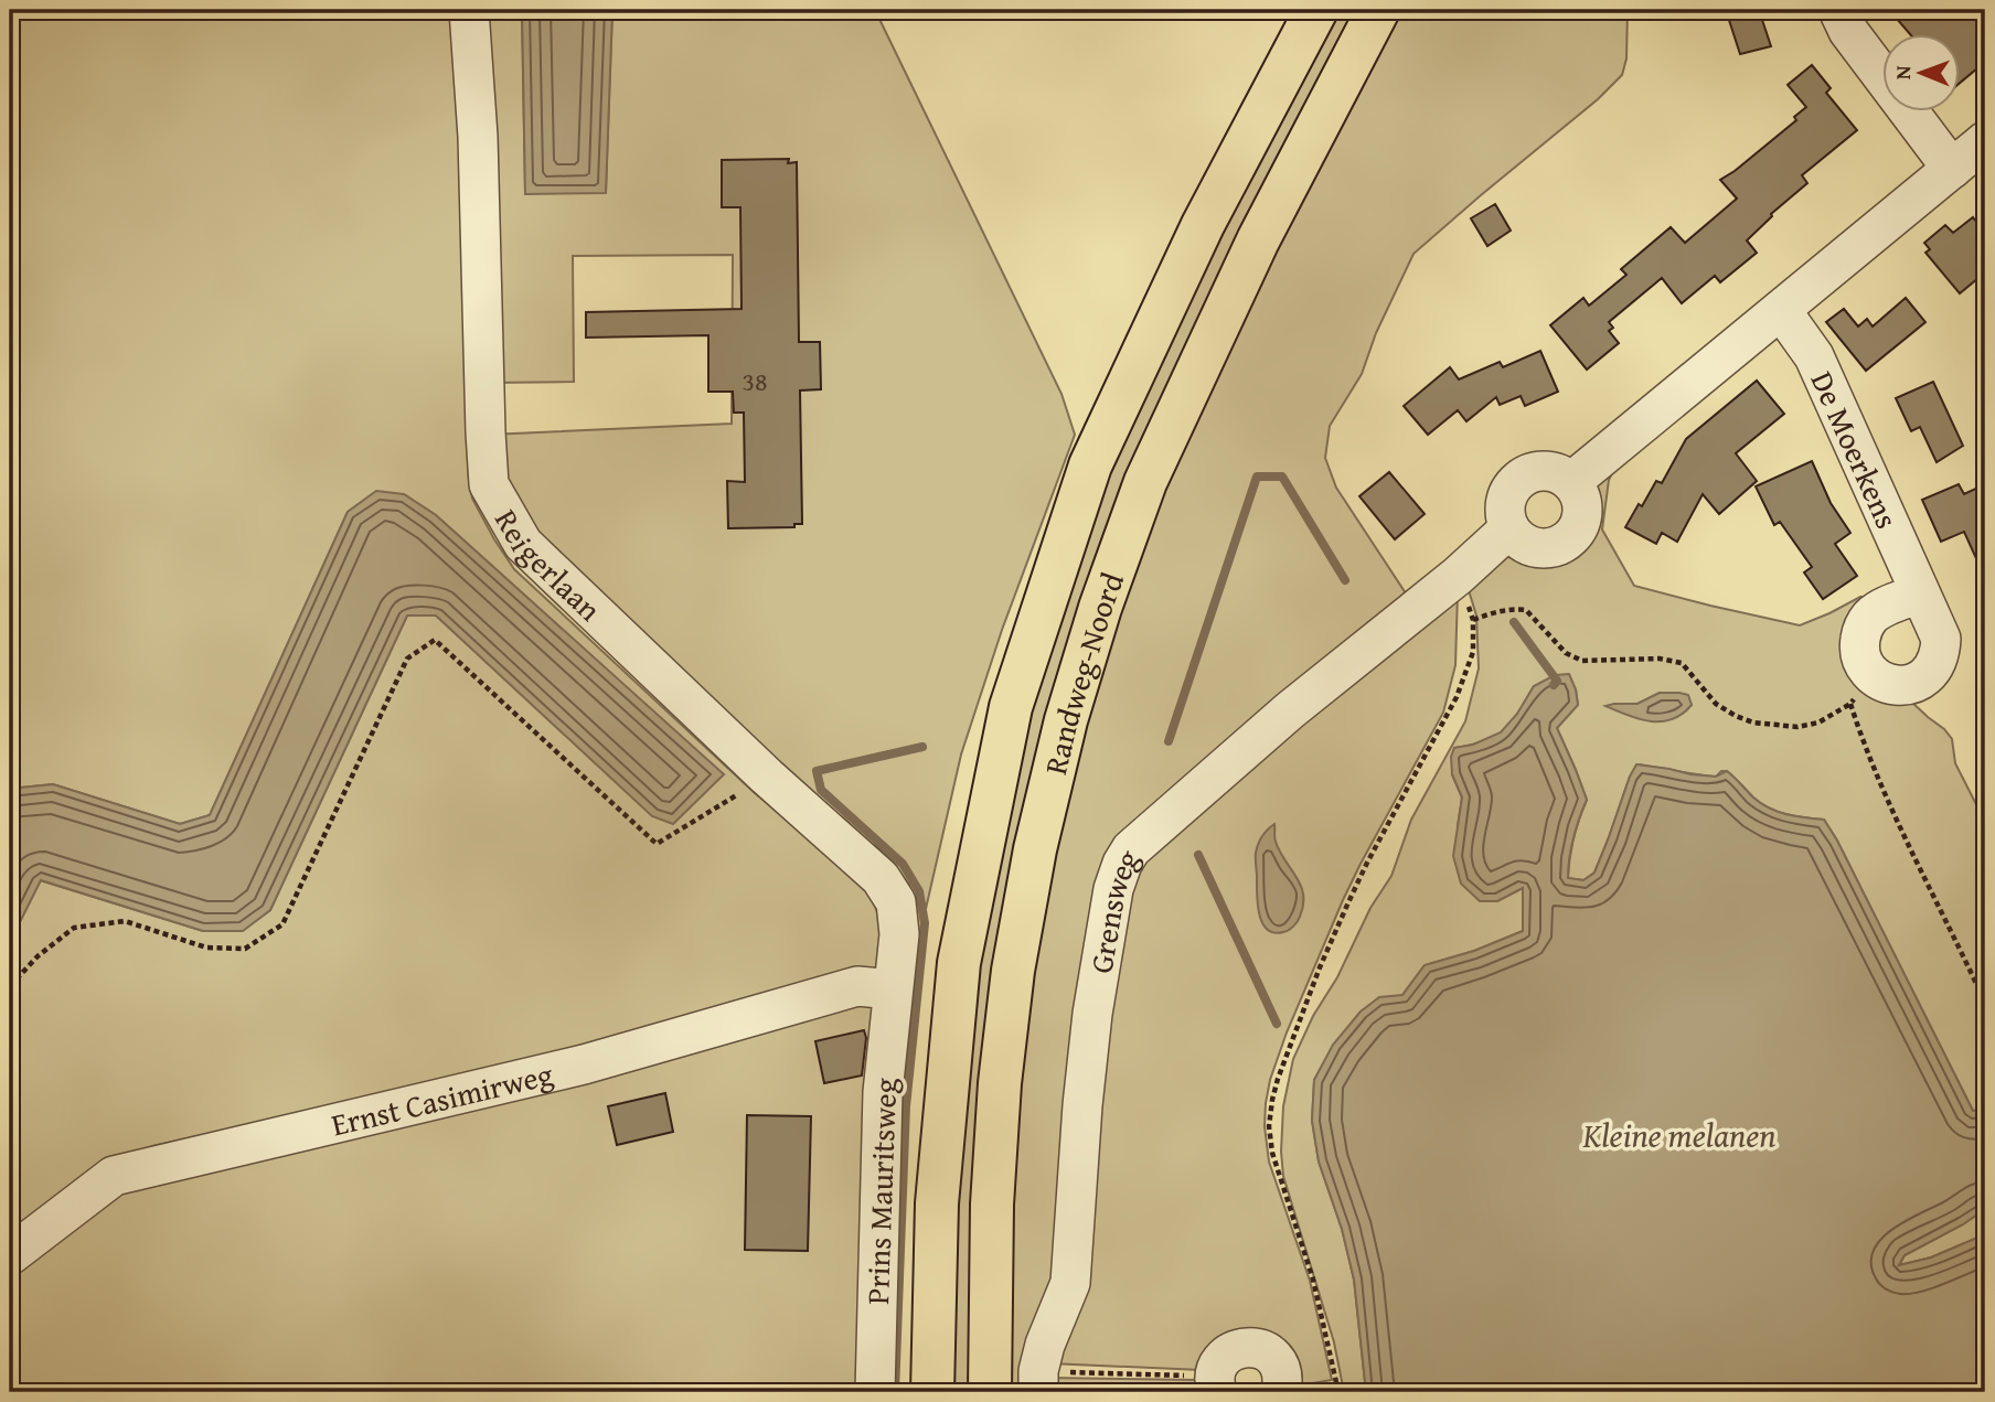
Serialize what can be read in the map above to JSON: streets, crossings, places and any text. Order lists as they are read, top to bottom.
{
  "streets": {
    "main road": ["Randweg-Noord"],
    "street": [
      "De Moerkens",
      "Reigerlaan",
      "Grensweg",
      "Ernst Casimirweg",
      "Prins Mauritsweg"
    ]
  },
  "crossings": [
    ["Reigerlaan", "Ernst Casimirweg"],
    ["Reigerlaan", "Prins Mauritsweg"],
    ["Ernst Casimirweg", "Prins Mauritsweg"]
  ],
  "water": ["Kleine melanen"],
  "house_numbers": ["38"],
  "north": "left"
}
